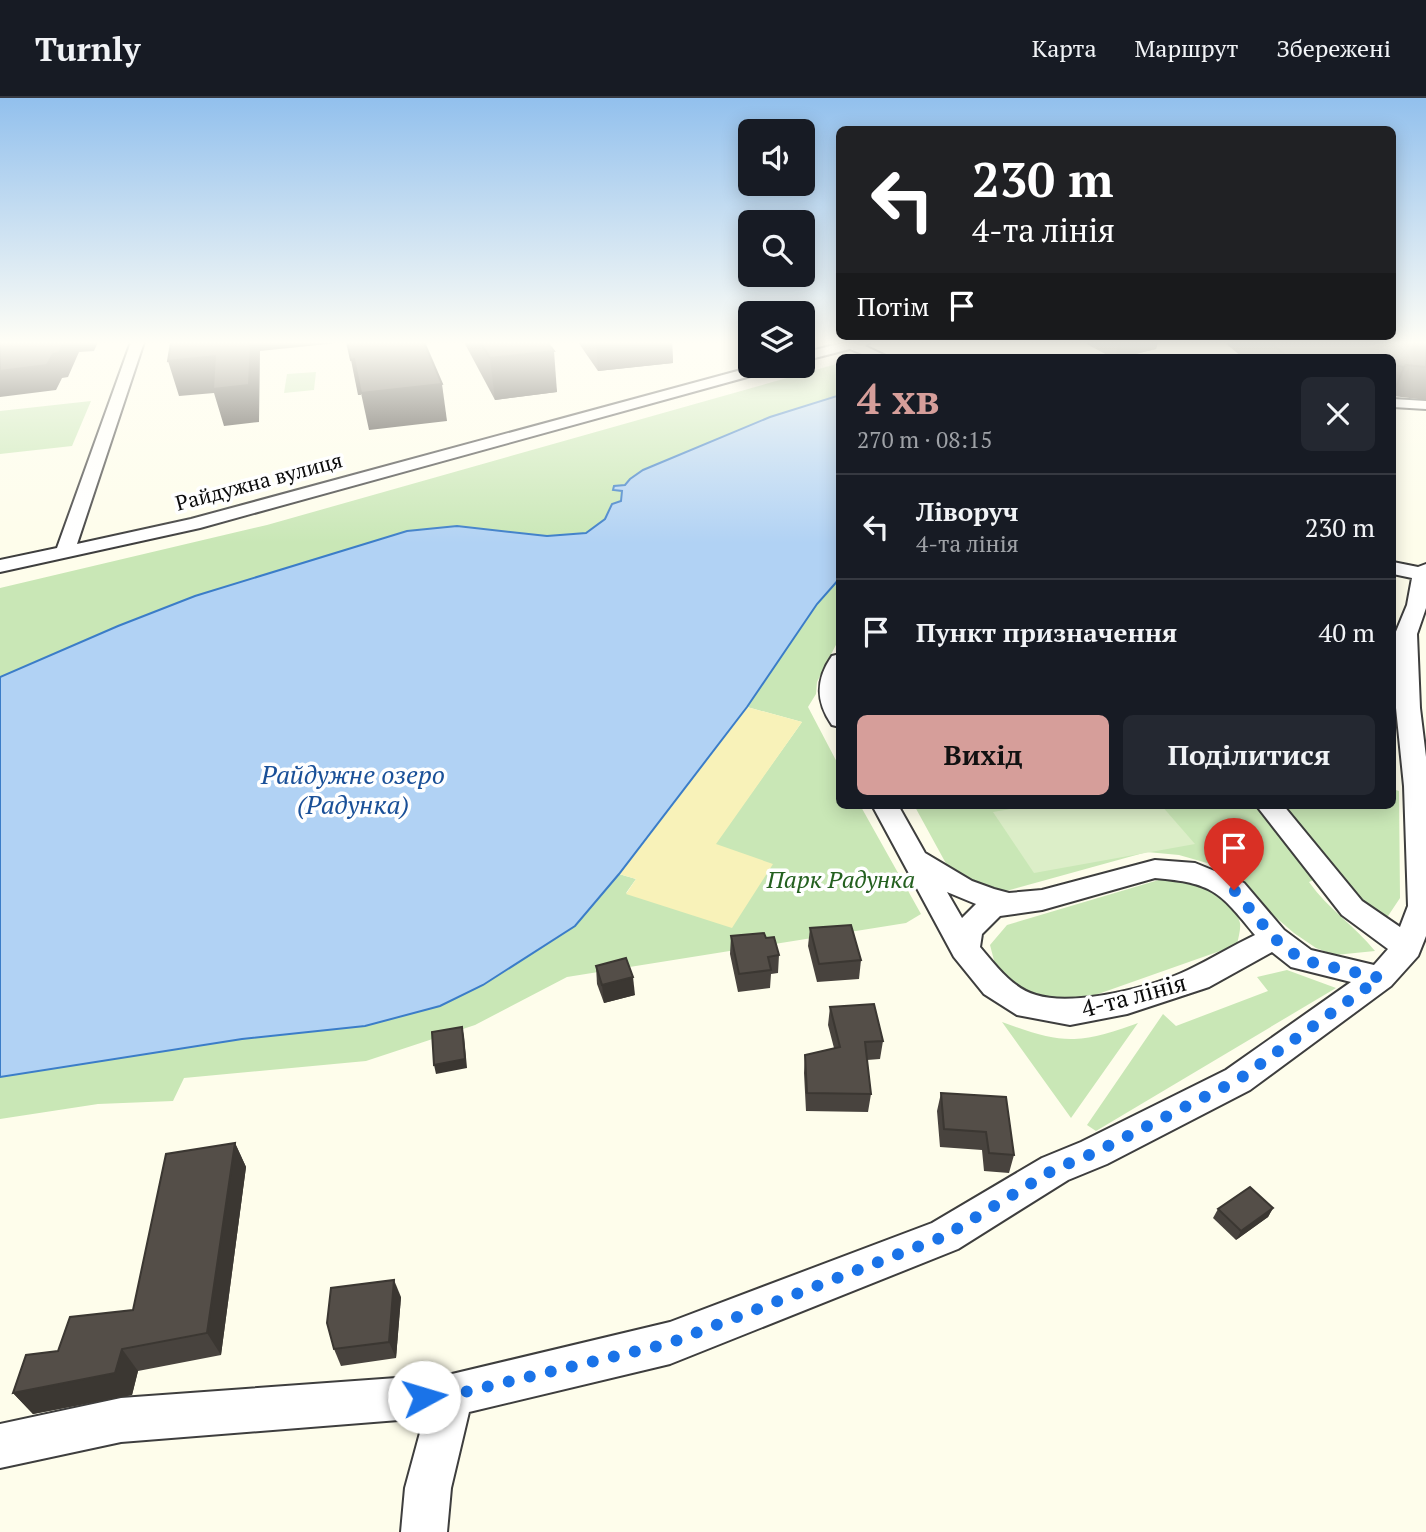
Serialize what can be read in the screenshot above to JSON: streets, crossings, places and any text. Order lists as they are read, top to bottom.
{
  "streets": {
    "street": ["Райдужна вулиця", "4-та лінія"]
  },
  "water": ["Райдужне озеро (Радунка)"],
  "parks": ["Парк Радунка"],
  "page": {
    "header": "Turnly",
    "nav": ["Карта", "Маршрут", "Збережені"],
    "turn": ["230 m", "4-та лінія"],
    "then": "Потім",
    "heading": ["4 хв", "270 m · 08:15"],
    "list": [
      {
        "name": "Ліворуч",
        "note": "4-та лінія",
        "value": "230 m"
      },
      {
        "name": "Пункт призначення",
        "value": "40 m"
      }
    ],
    "buttons": ["Вихід", "Поділитися"]
  }
}
